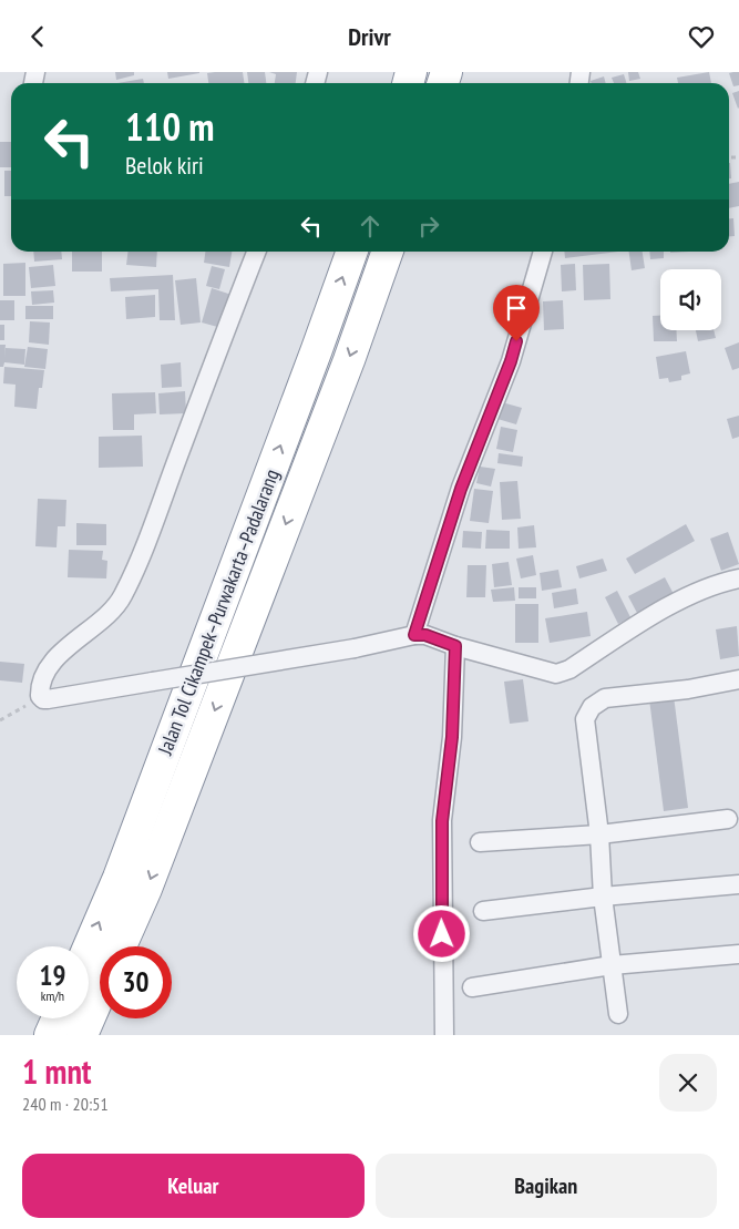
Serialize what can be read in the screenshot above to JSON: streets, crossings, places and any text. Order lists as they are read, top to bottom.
{
  "streets": {
    "highway": ["Jalan Tol Cikampek–Purwakarta–Padalarang"]
  },
  "page": {
    "header": "Drivr",
    "turn": ["110 m", "Belok kiri"],
    "speed": "19 km/h",
    "limit": "30",
    "heading": ["1 mnt", "240 m · 20:51"],
    "buttons": ["Keluar", "Bagikan"]
  }
}
